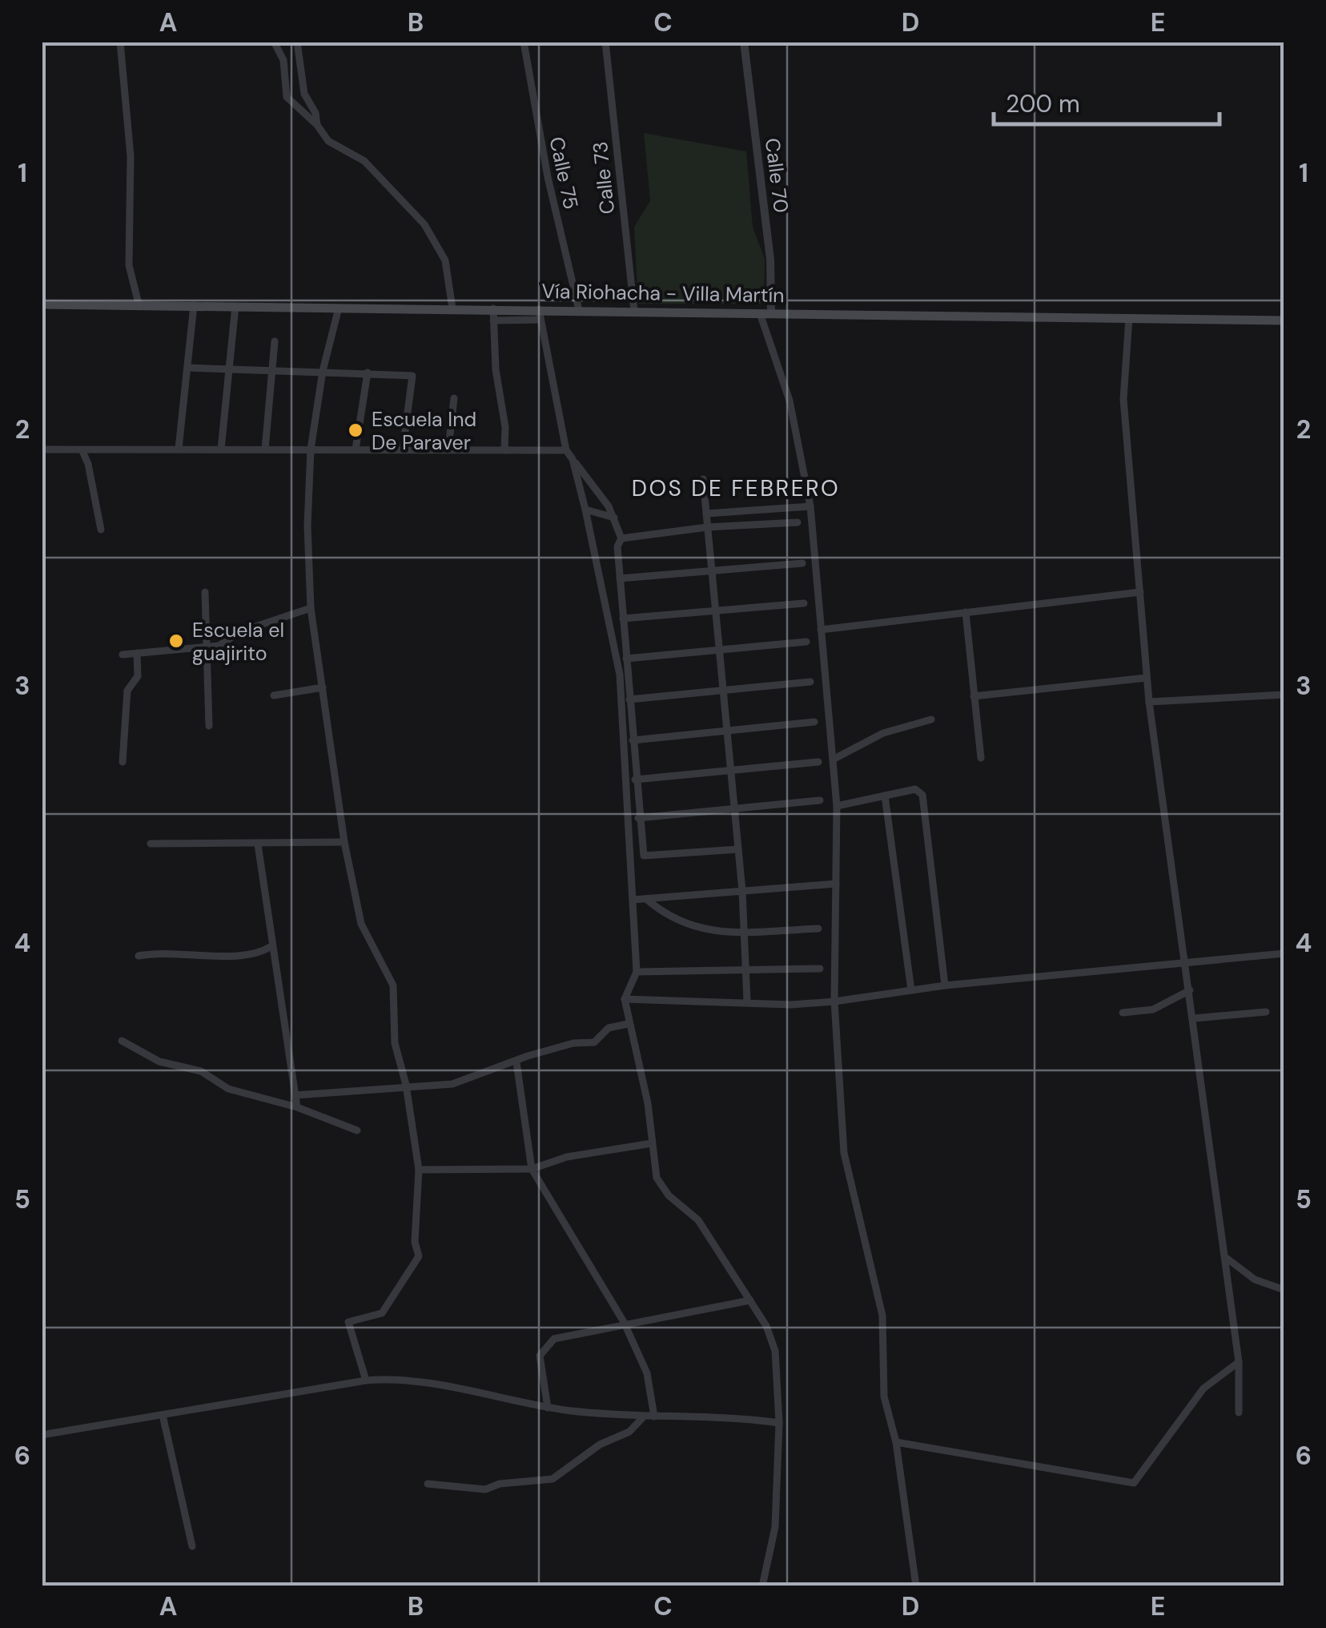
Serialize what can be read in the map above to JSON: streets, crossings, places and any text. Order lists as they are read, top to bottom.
{
  "streets": {
    "main road": ["Vía Riohacha - Villa Martín"],
    "street": ["Calle 75", "Calle 70", "Calle 73"]
  },
  "crossings": [
    ["Calle 75", "Vía Riohacha - Villa Martín"],
    ["Calle 70", "Vía Riohacha - Villa Martín"],
    ["Calle 73", "Vía Riohacha - Villa Martín"]
  ],
  "districts": ["DOS DE FEBRERO"],
  "places": ["Escuela Ind De Paraver", "Escuela el guajirito"],
  "scale_bar": "200 m",
  "grid": {
    "columns": [
      "A",
      "B",
      "C",
      "D",
      "E"
    ],
    "rows": [
      "1",
      "2",
      "3",
      "4",
      "5",
      "6"
    ]
  }
}
